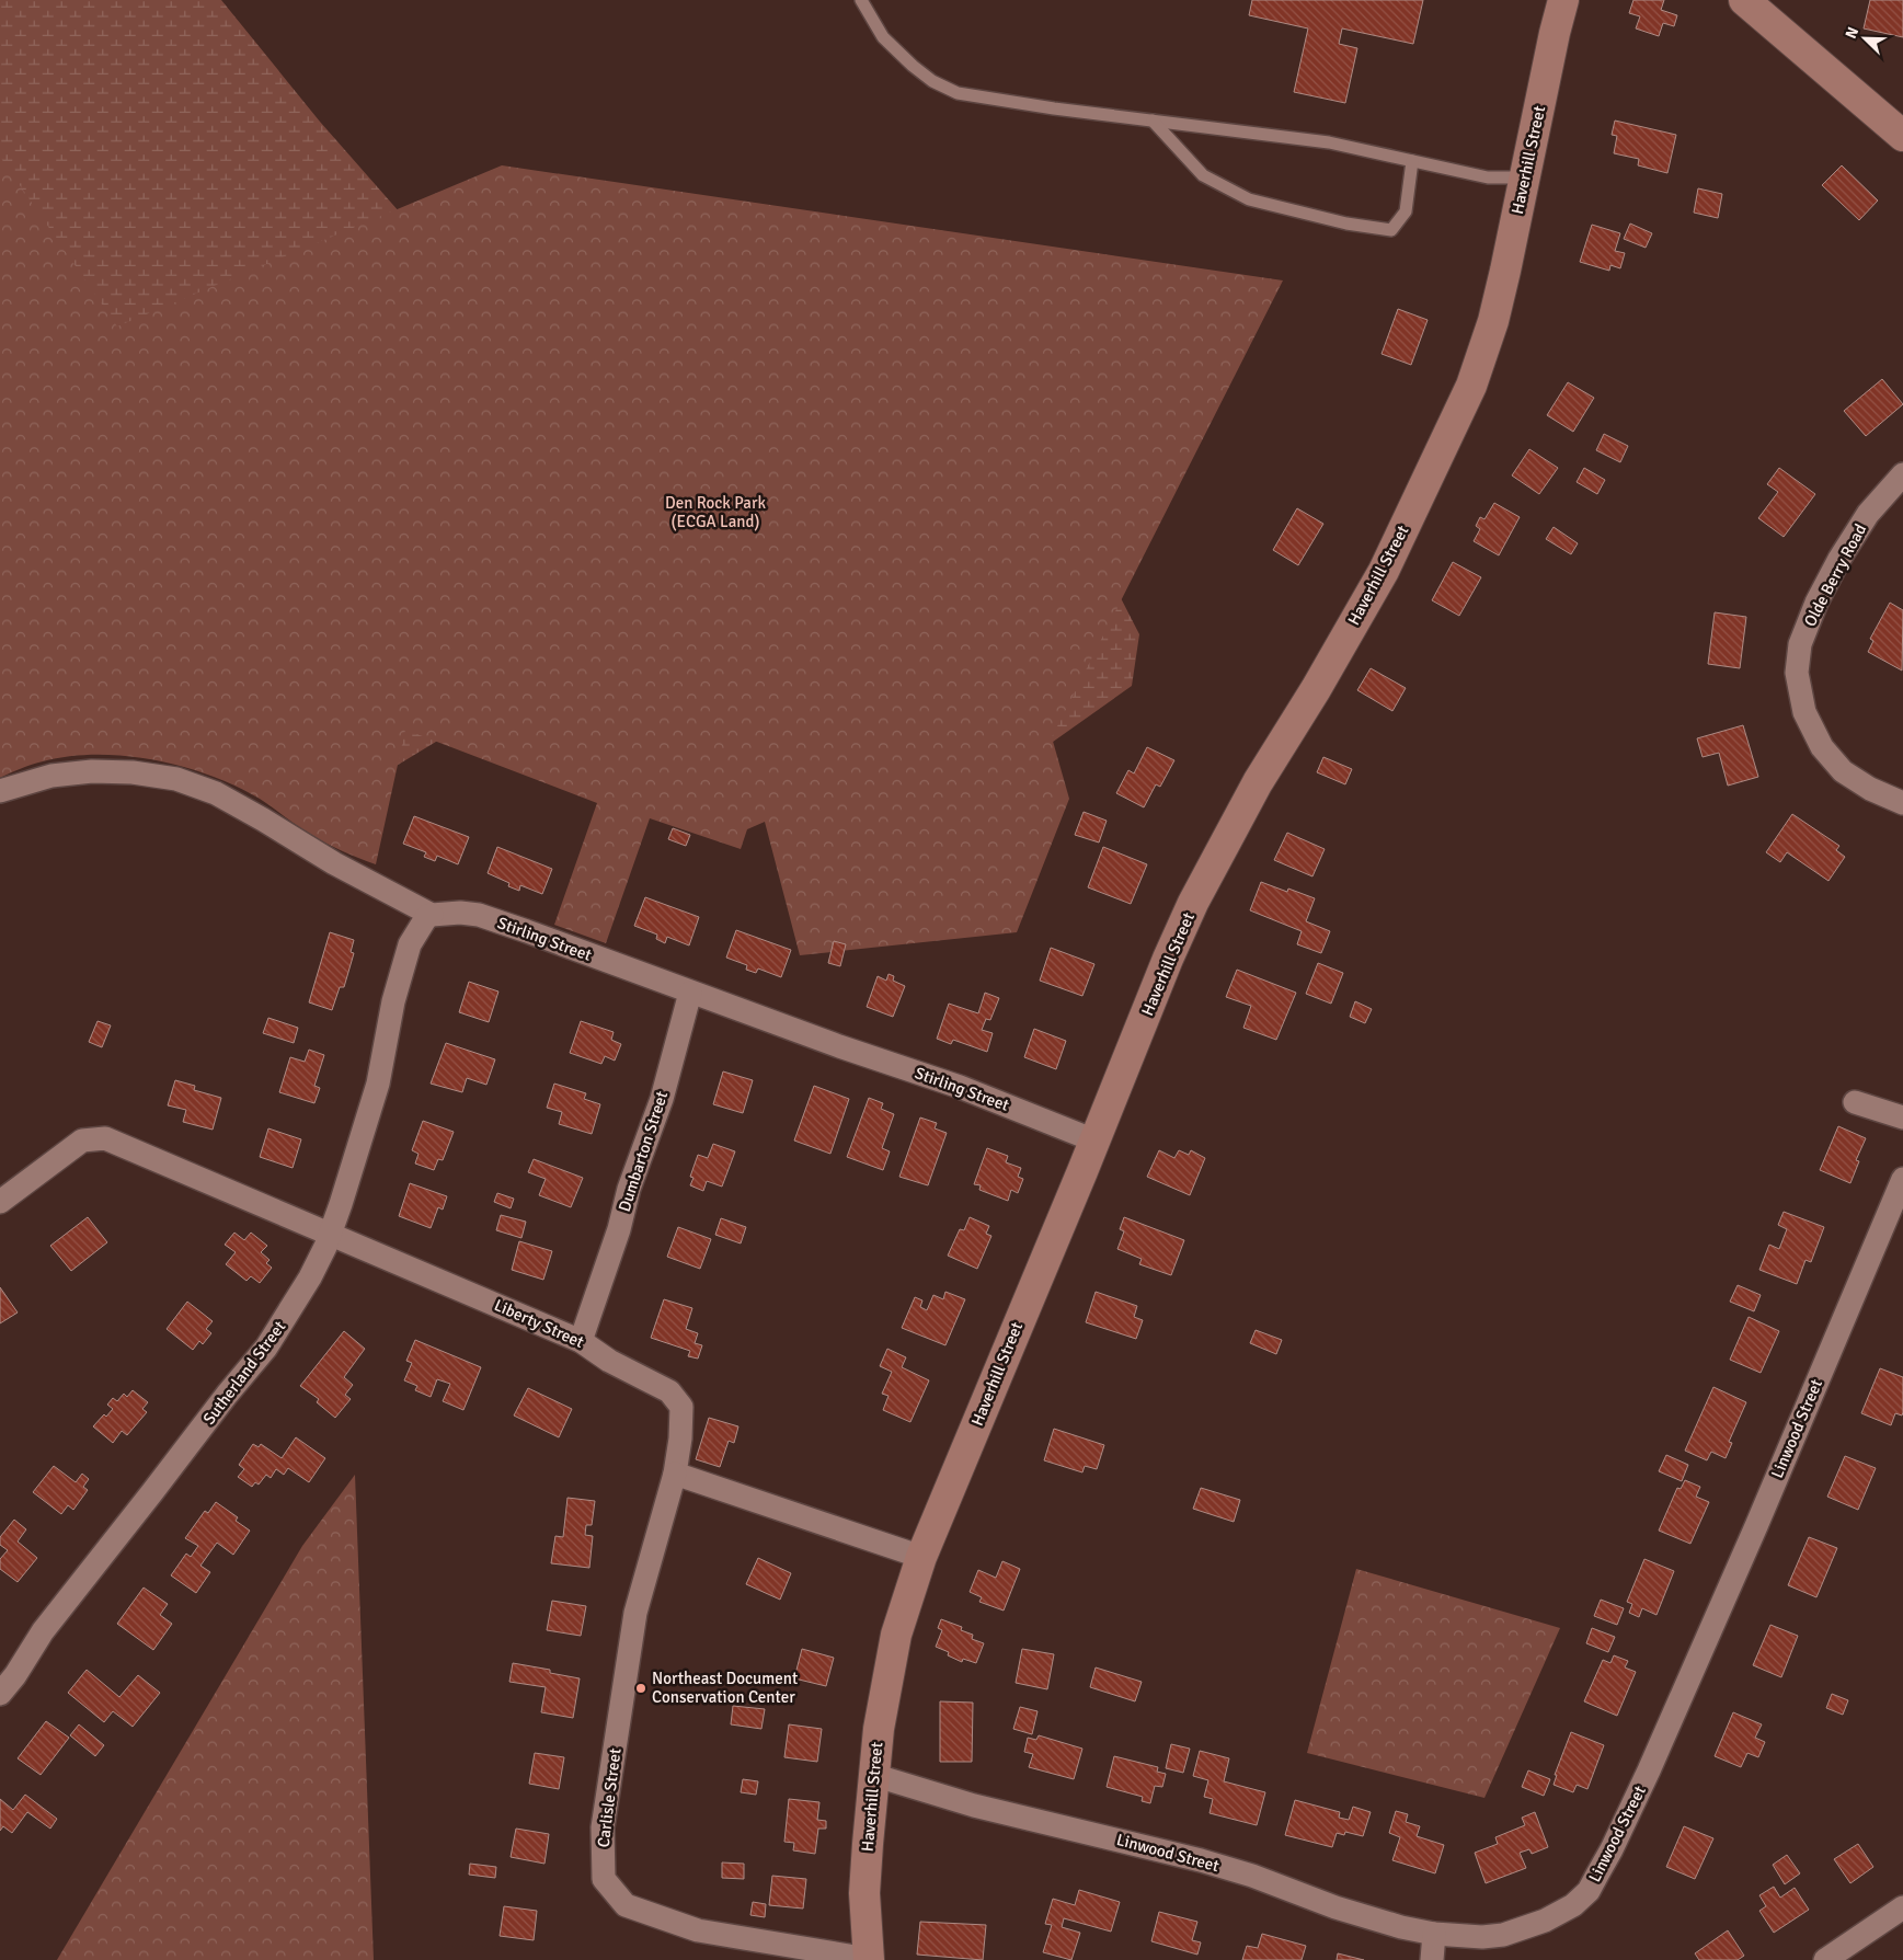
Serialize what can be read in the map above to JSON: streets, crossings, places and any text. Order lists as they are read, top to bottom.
{
  "streets": {
    "main road": ["Haverhill Street"],
    "street": [
      "Olde Berry Road",
      "Stirling Street",
      "Dumbarton Street",
      "Liberty Street",
      "Sutherland Street",
      "Linwood Street",
      "Carlisle Street"
    ]
  },
  "crossings": [
    ["Haverhill Street", "Stirling Street"],
    ["Haverhill Street", "Linwood Street"],
    ["Haverhill Street", "Carlisle Street"],
    ["Stirling Street", "Dumbarton Street"],
    ["Stirling Street", "Sutherland Street"],
    ["Dumbarton Street", "Liberty Street"],
    ["Liberty Street", "Sutherland Street"],
    ["Liberty Street", "Carlisle Street"]
  ],
  "parks": ["Den Rock Park (ECGA Land)"],
  "places": ["Northeast Document Conservation Center"],
  "north": "top left"
}
